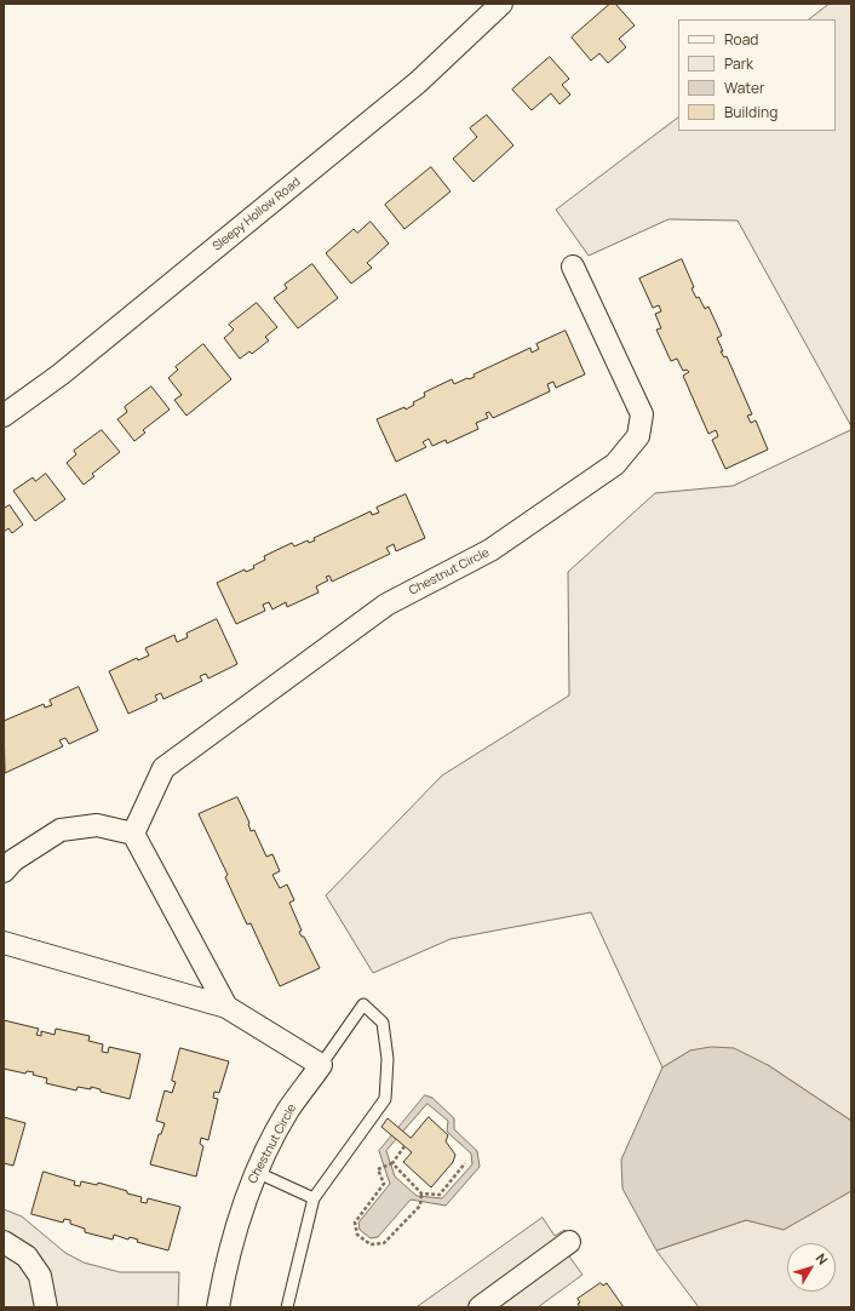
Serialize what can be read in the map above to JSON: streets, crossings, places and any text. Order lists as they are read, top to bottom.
{
  "streets": {
    "street": ["Sleepy Hollow Road", "Chestnut Circle"]
  },
  "legend": [
    "Road",
    "Park",
    "Water",
    "Building"
  ],
  "north": "top right"
}
